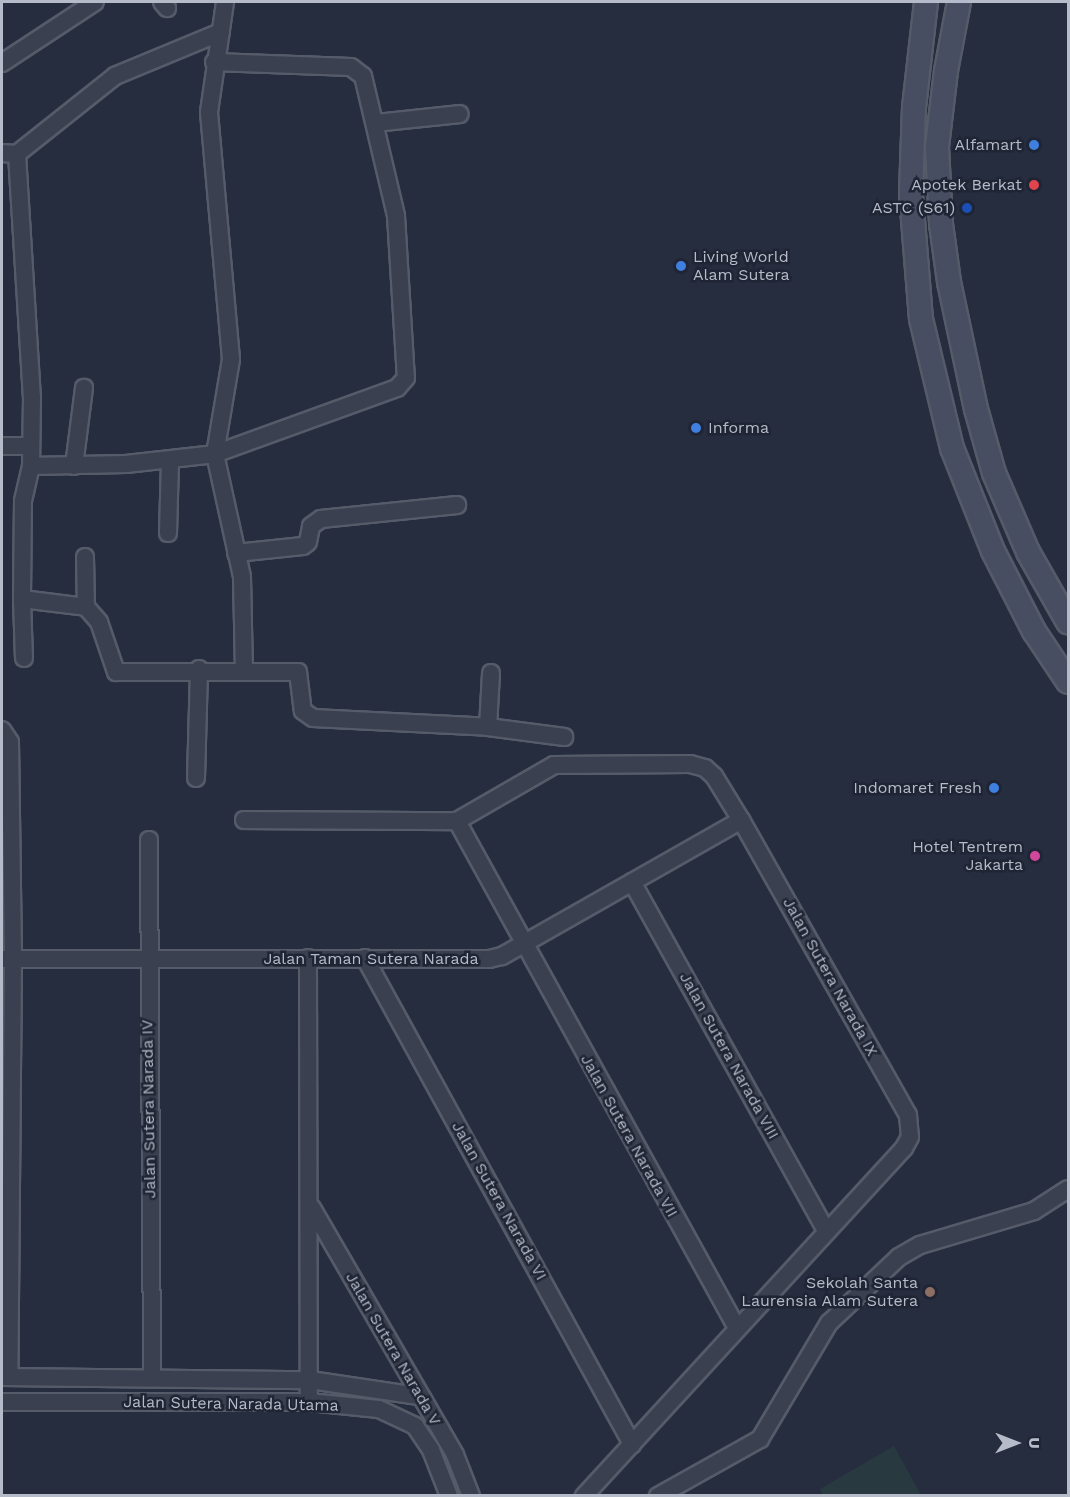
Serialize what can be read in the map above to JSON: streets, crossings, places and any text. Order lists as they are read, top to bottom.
{
  "streets": {
    "street": [
      "Jalan Taman Sutera Narada",
      "Jalan Sutera Narada IX",
      "Jalan Sutera Narada VIII",
      "Jalan Sutera Narada IV",
      "Jalan Sutera Narada VII",
      "Jalan Sutera Narada VI",
      "Jalan Sutera Narada V",
      "Jalan Sutera Narada Utama"
    ]
  },
  "crossings": [
    ["Jalan Taman Sutera Narada", "Jalan Sutera Narada IX"],
    ["Jalan Taman Sutera Narada", "Jalan Sutera Narada VIII"],
    ["Jalan Taman Sutera Narada", "Jalan Sutera Narada IV"],
    ["Jalan Taman Sutera Narada", "Jalan Sutera Narada VII"],
    ["Jalan Taman Sutera Narada", "Jalan Sutera Narada VI"],
    ["Jalan Taman Sutera Narada", "Jalan Sutera Narada V"],
    ["Jalan Sutera Narada IX", "Jalan Sutera Narada VIII"],
    ["Jalan Sutera Narada IX", "Jalan Sutera Narada VII"],
    ["Jalan Sutera Narada IV", "Jalan Sutera Narada Utama"],
    ["Jalan Sutera Narada V", "Jalan Sutera Narada Utama"]
  ],
  "places": [
    "Alfamart",
    "Apotek Berkat",
    "ASTC (S61)",
    "Living World Alam Sutera",
    "Informa",
    "Indomaret Fresh",
    "Hotel Tentrem Jakarta",
    "Sekolah Santa Laurensia Alam Sutera"
  ],
  "north": "right"
}
